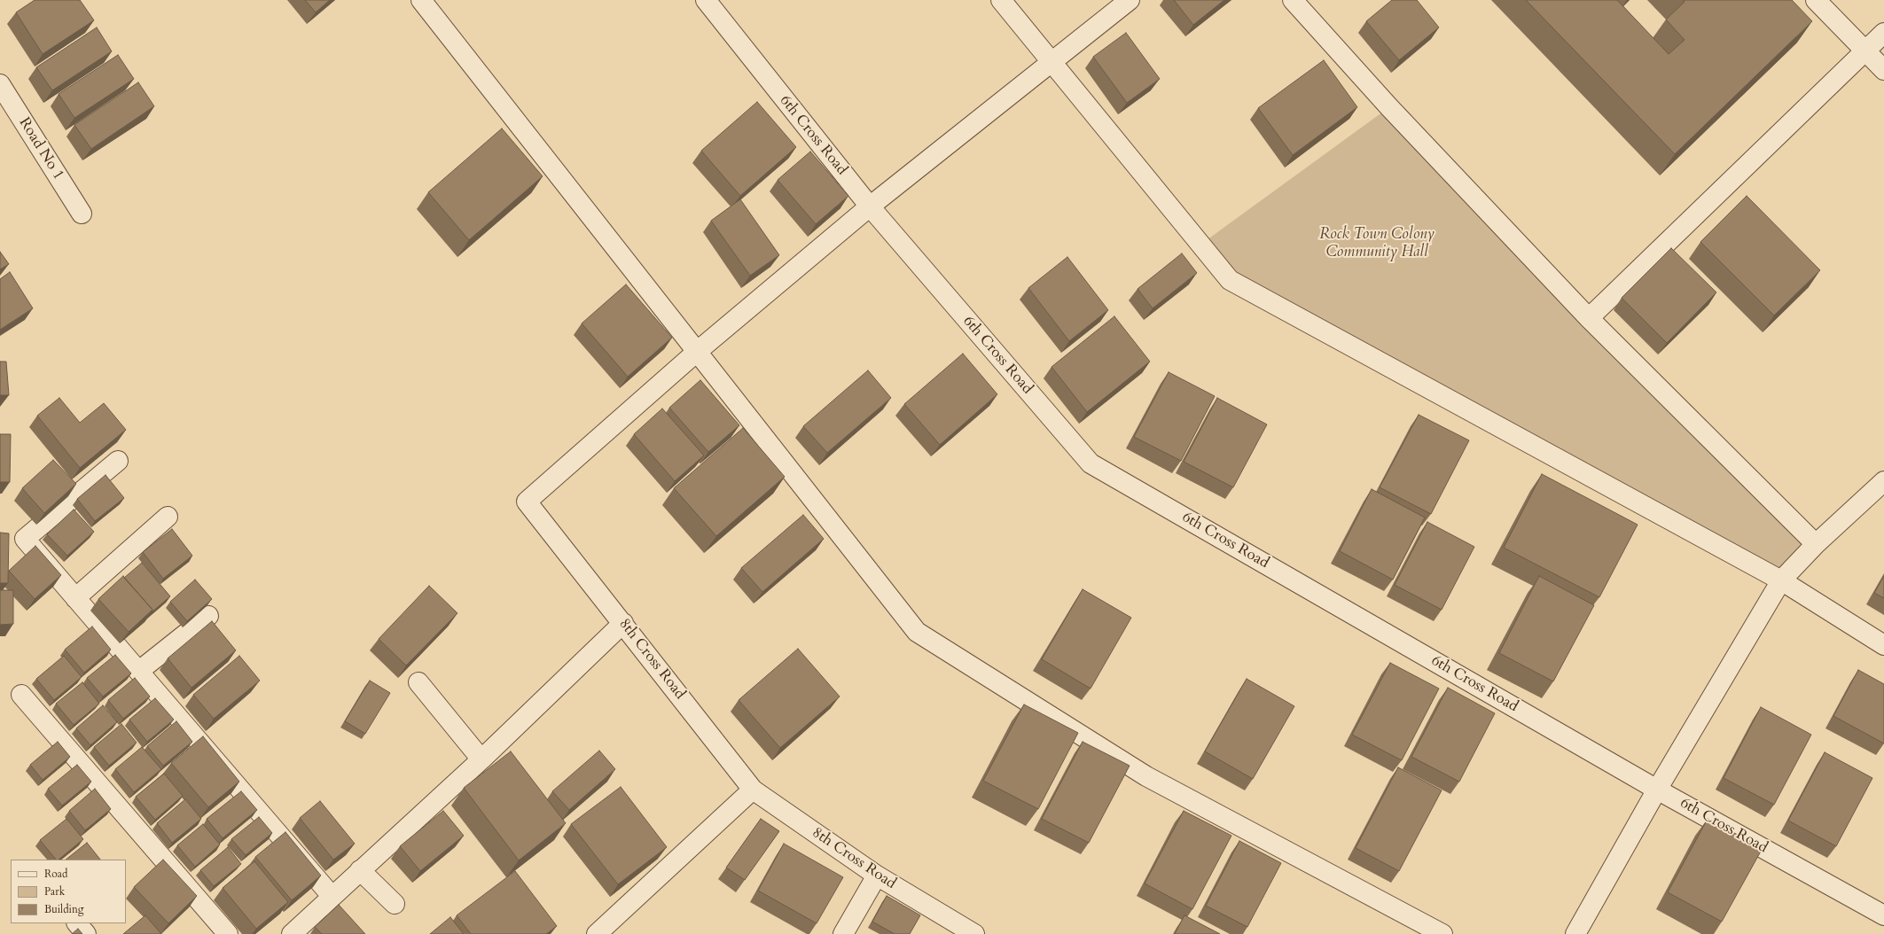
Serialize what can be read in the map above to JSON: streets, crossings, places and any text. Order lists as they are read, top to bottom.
{
  "streets": {
    "street": ["6th Cross Road", "Road No 1", "8th Cross Road"]
  },
  "parks": ["Rock Town Colony Community Hall"],
  "legend": ["Road", "Park", "Building"]
}
